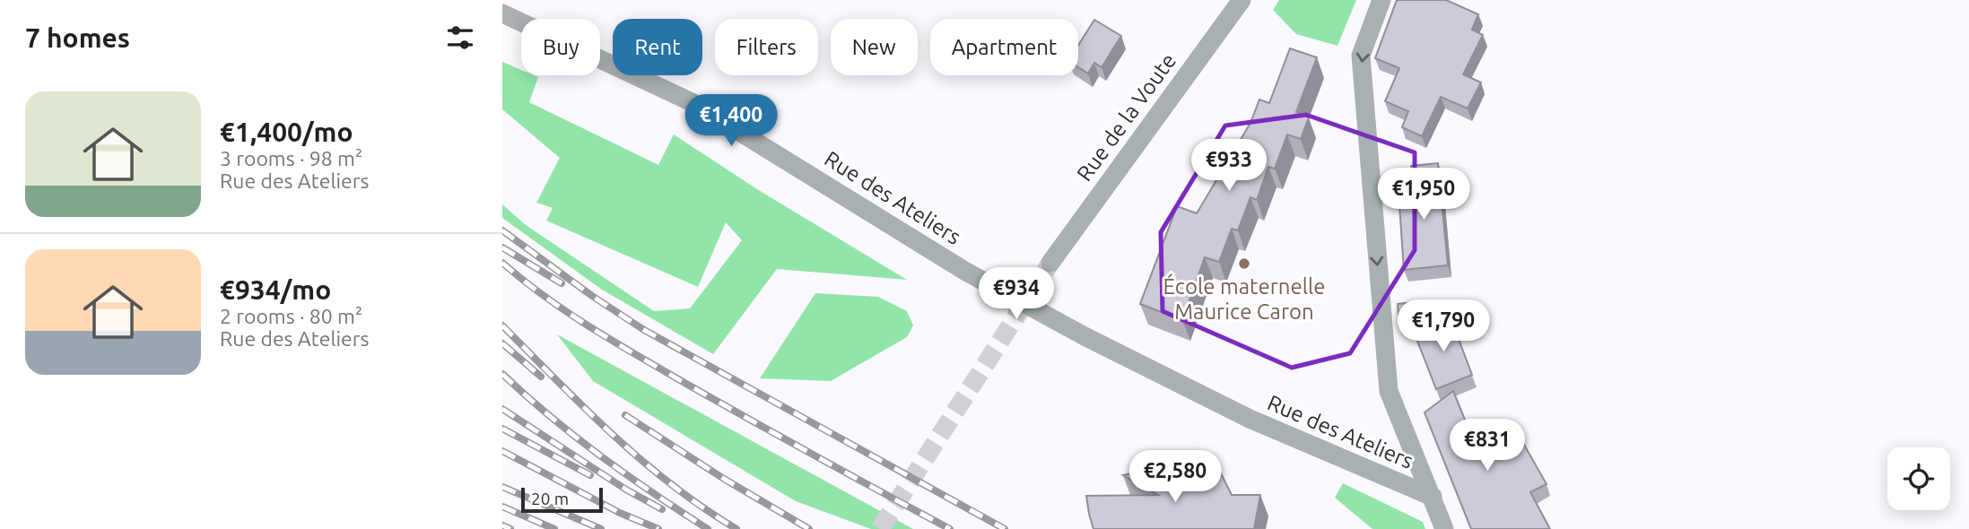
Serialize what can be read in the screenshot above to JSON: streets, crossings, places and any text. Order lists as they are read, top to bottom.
{
  "streets": {
    "street": ["Rue de la Voute", "Rue des Ateliers"]
  },
  "places": ["École maternelle Maurice Caron"],
  "scale_bar": "20 m",
  "page": {
    "heading": "7 homes",
    "chip": [
      "Buy",
      "Rent",
      "Filters",
      "New",
      "Apartment"
    ],
    "list": [
      {
        "name": "€1,400/mo",
        "note": "3 rooms · 98 m² · Rue des Ateliers"
      },
      {
        "name": "€934/mo",
        "note": "2 rooms · 80 m² · Rue des Ateliers"
      }
    ],
    "price": [
      "€1,400",
      "€933",
      "€1,950",
      "€934",
      "€1,790",
      "€831",
      "€2,580"
    ],
    "scale": "20 m"
  }
}
